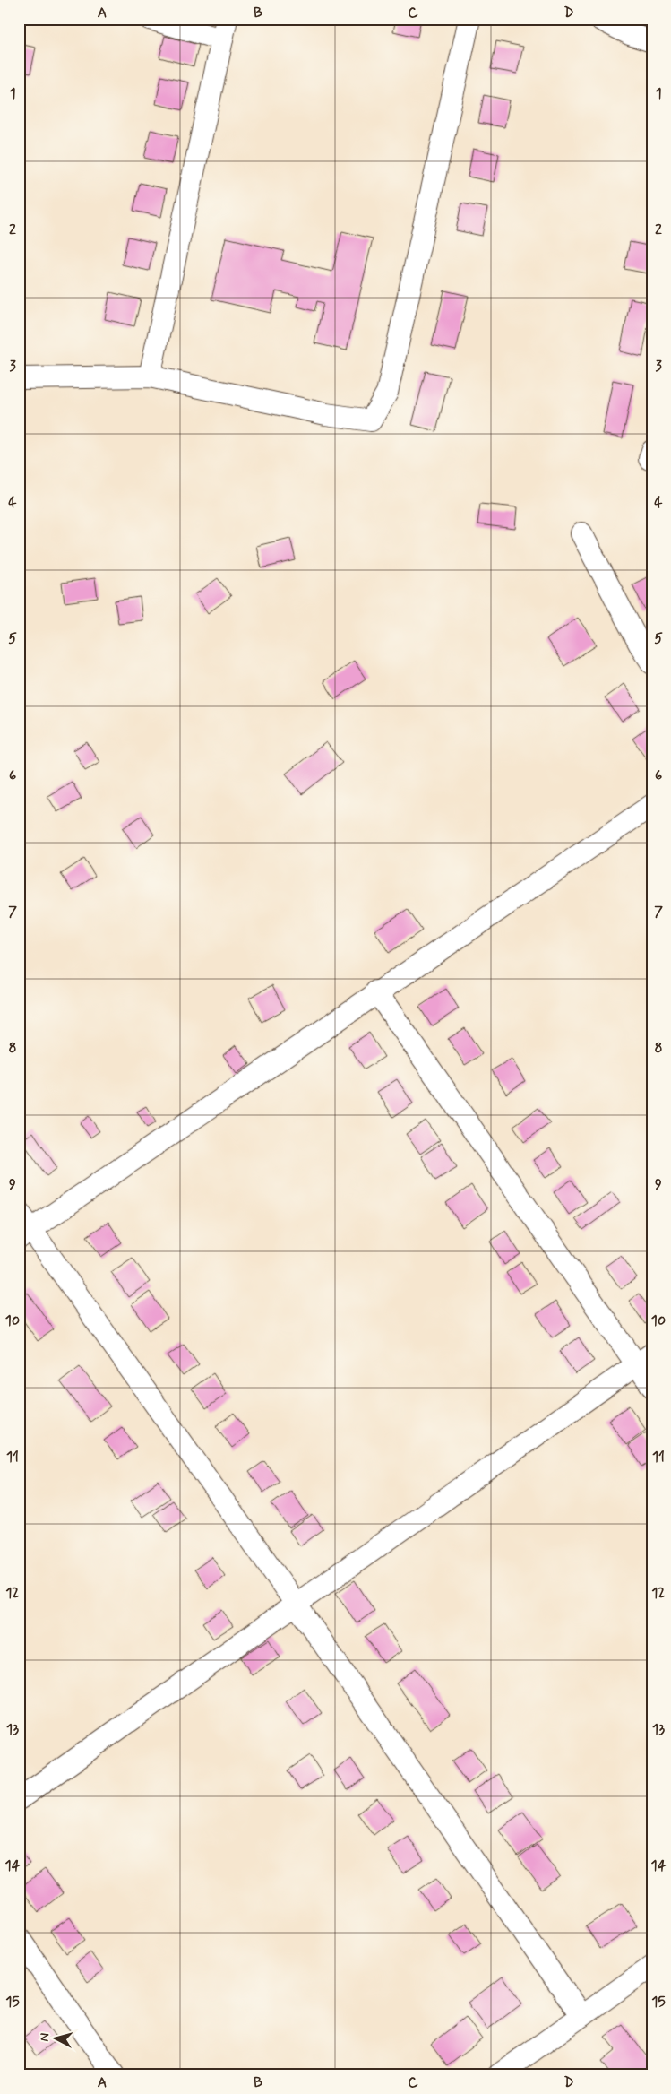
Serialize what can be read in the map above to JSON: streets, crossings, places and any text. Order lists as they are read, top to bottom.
{
  "north": "left",
  "grid": {
    "columns": [
      "A",
      "B",
      "C",
      "D"
    ],
    "rows": [
      "1",
      "2",
      "3",
      "4",
      "5",
      "6",
      "7",
      "8",
      "9",
      "10",
      "11",
      "12",
      "13",
      "14",
      "15"
    ]
  }
}
